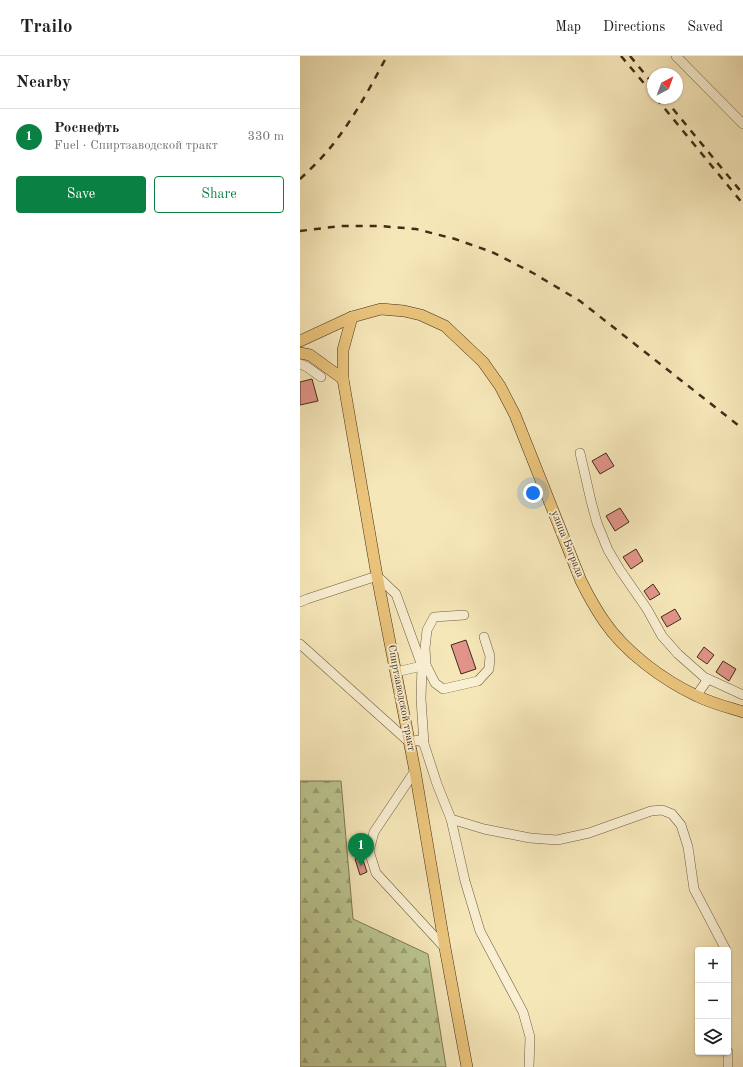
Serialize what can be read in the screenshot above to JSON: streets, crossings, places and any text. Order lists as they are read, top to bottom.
{
  "streets": {
    "main road": ["улица Бограда", "Спиртзаводской тракт"]
  },
  "crossings": [
    ["улица Бограда", "Спиртзаводской тракт"]
  ],
  "north": "top right",
  "page": {
    "header": "Trailo",
    "nav": ["Map", "Directions", "Saved"],
    "heading": "Nearby",
    "list": [
      {
        "mark": "1",
        "name": "Роснефть",
        "note": "Fuel · Спиртзаводской тракт",
        "value": "330 m"
      }
    ],
    "buttons": ["Save", "Share"],
    "pins": "1",
    "map_buttons": ["+", "−"]
  }
}
